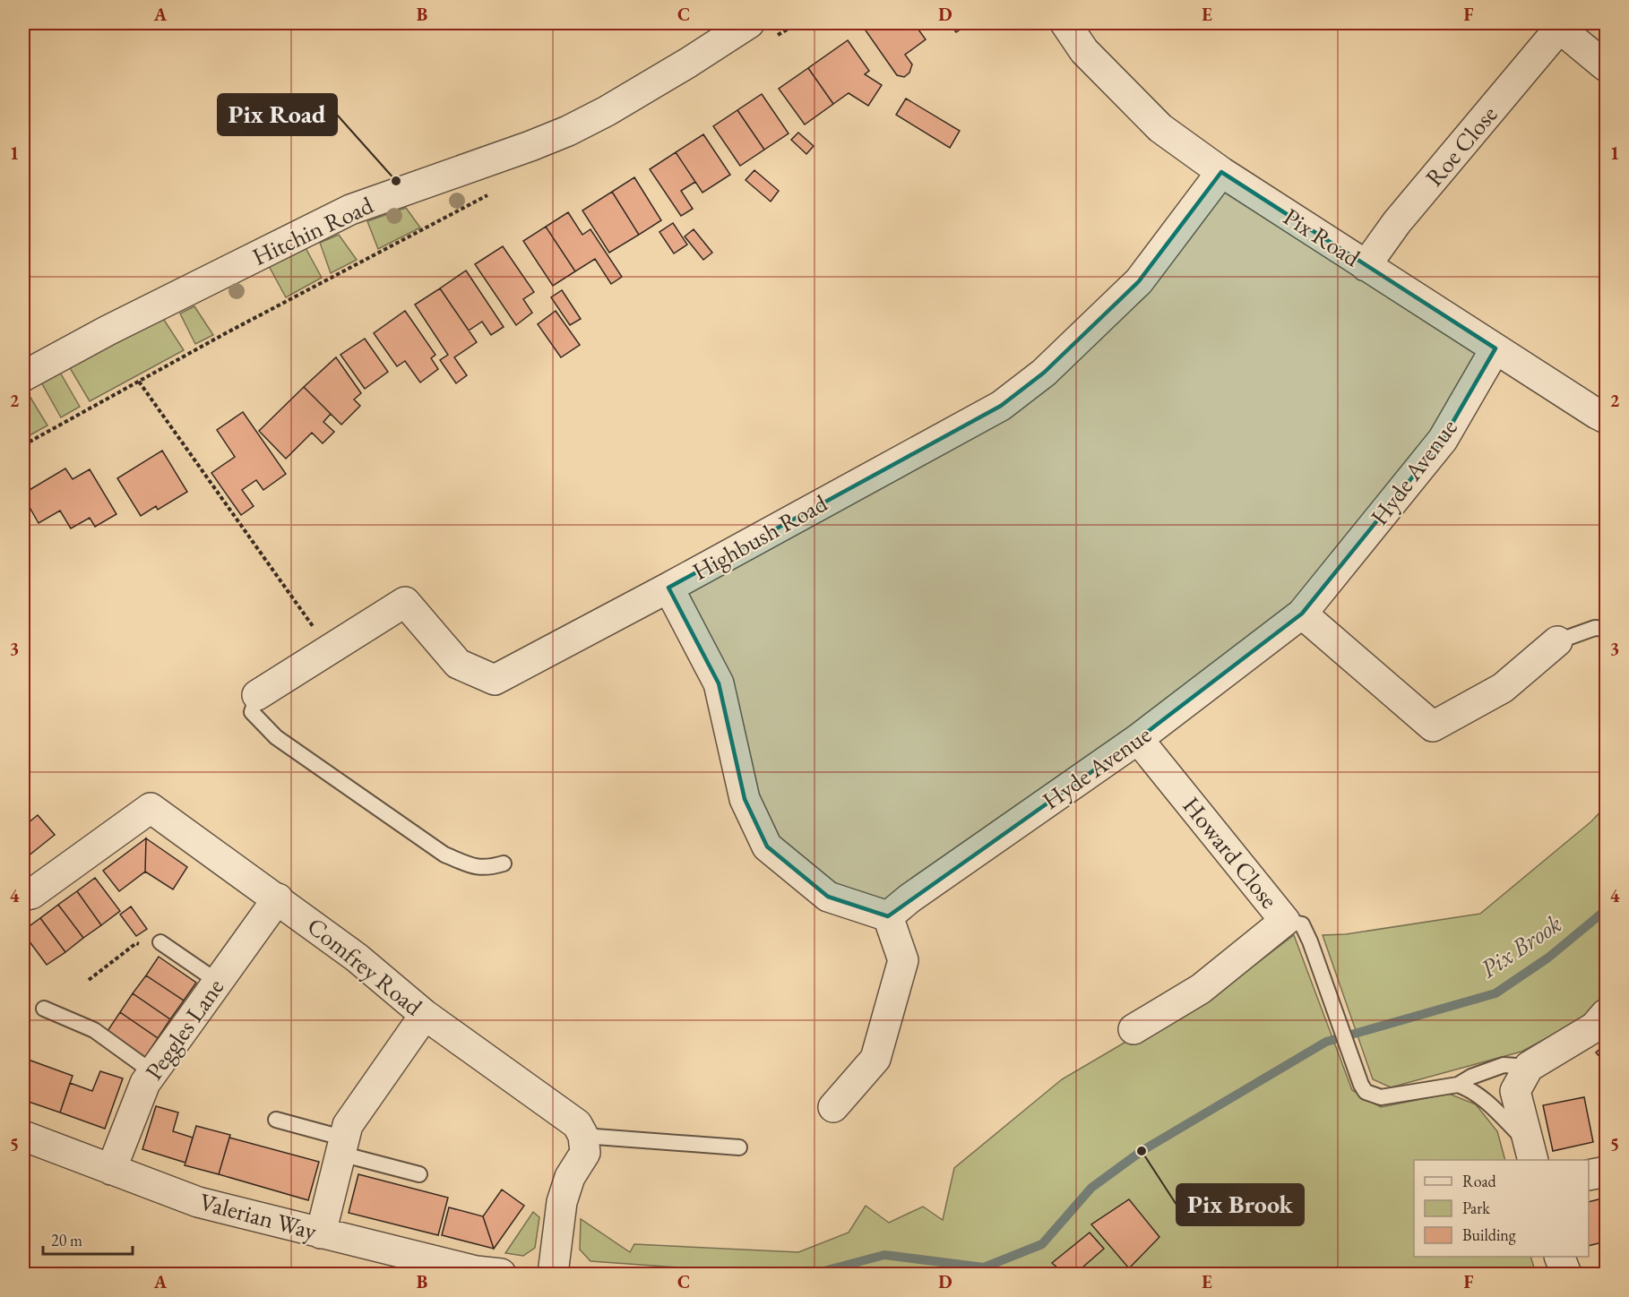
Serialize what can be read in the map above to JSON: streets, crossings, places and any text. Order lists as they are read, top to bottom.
{
  "streets": {
    "street": [
      "Roe Close",
      "Hitchin Road",
      "Pix Road",
      "Hyde Avenue",
      "Highbush Road",
      "Howard Close",
      "Comfrey Road",
      "Peggles Lane",
      "Valerian Way"
    ]
  },
  "crossings": [
    ["Roe Close", "Pix Road"],
    ["Pix Road", "Hyde Avenue"],
    ["Pix Road", "Highbush Road"],
    ["Hyde Avenue", "Howard Close"],
    ["Comfrey Road", "Peggles Lane"],
    ["Peggles Lane", "Valerian Way"]
  ],
  "water": ["Pix Brook"],
  "places": ["Pix Road", "Pix Brook"],
  "legend": ["Road", "Park", "Building"],
  "scale_bar": "20 m",
  "grid": {
    "columns": [
      "A",
      "B",
      "C",
      "D",
      "E",
      "F"
    ],
    "rows": [
      "1",
      "2",
      "3",
      "4",
      "5"
    ]
  }
}
